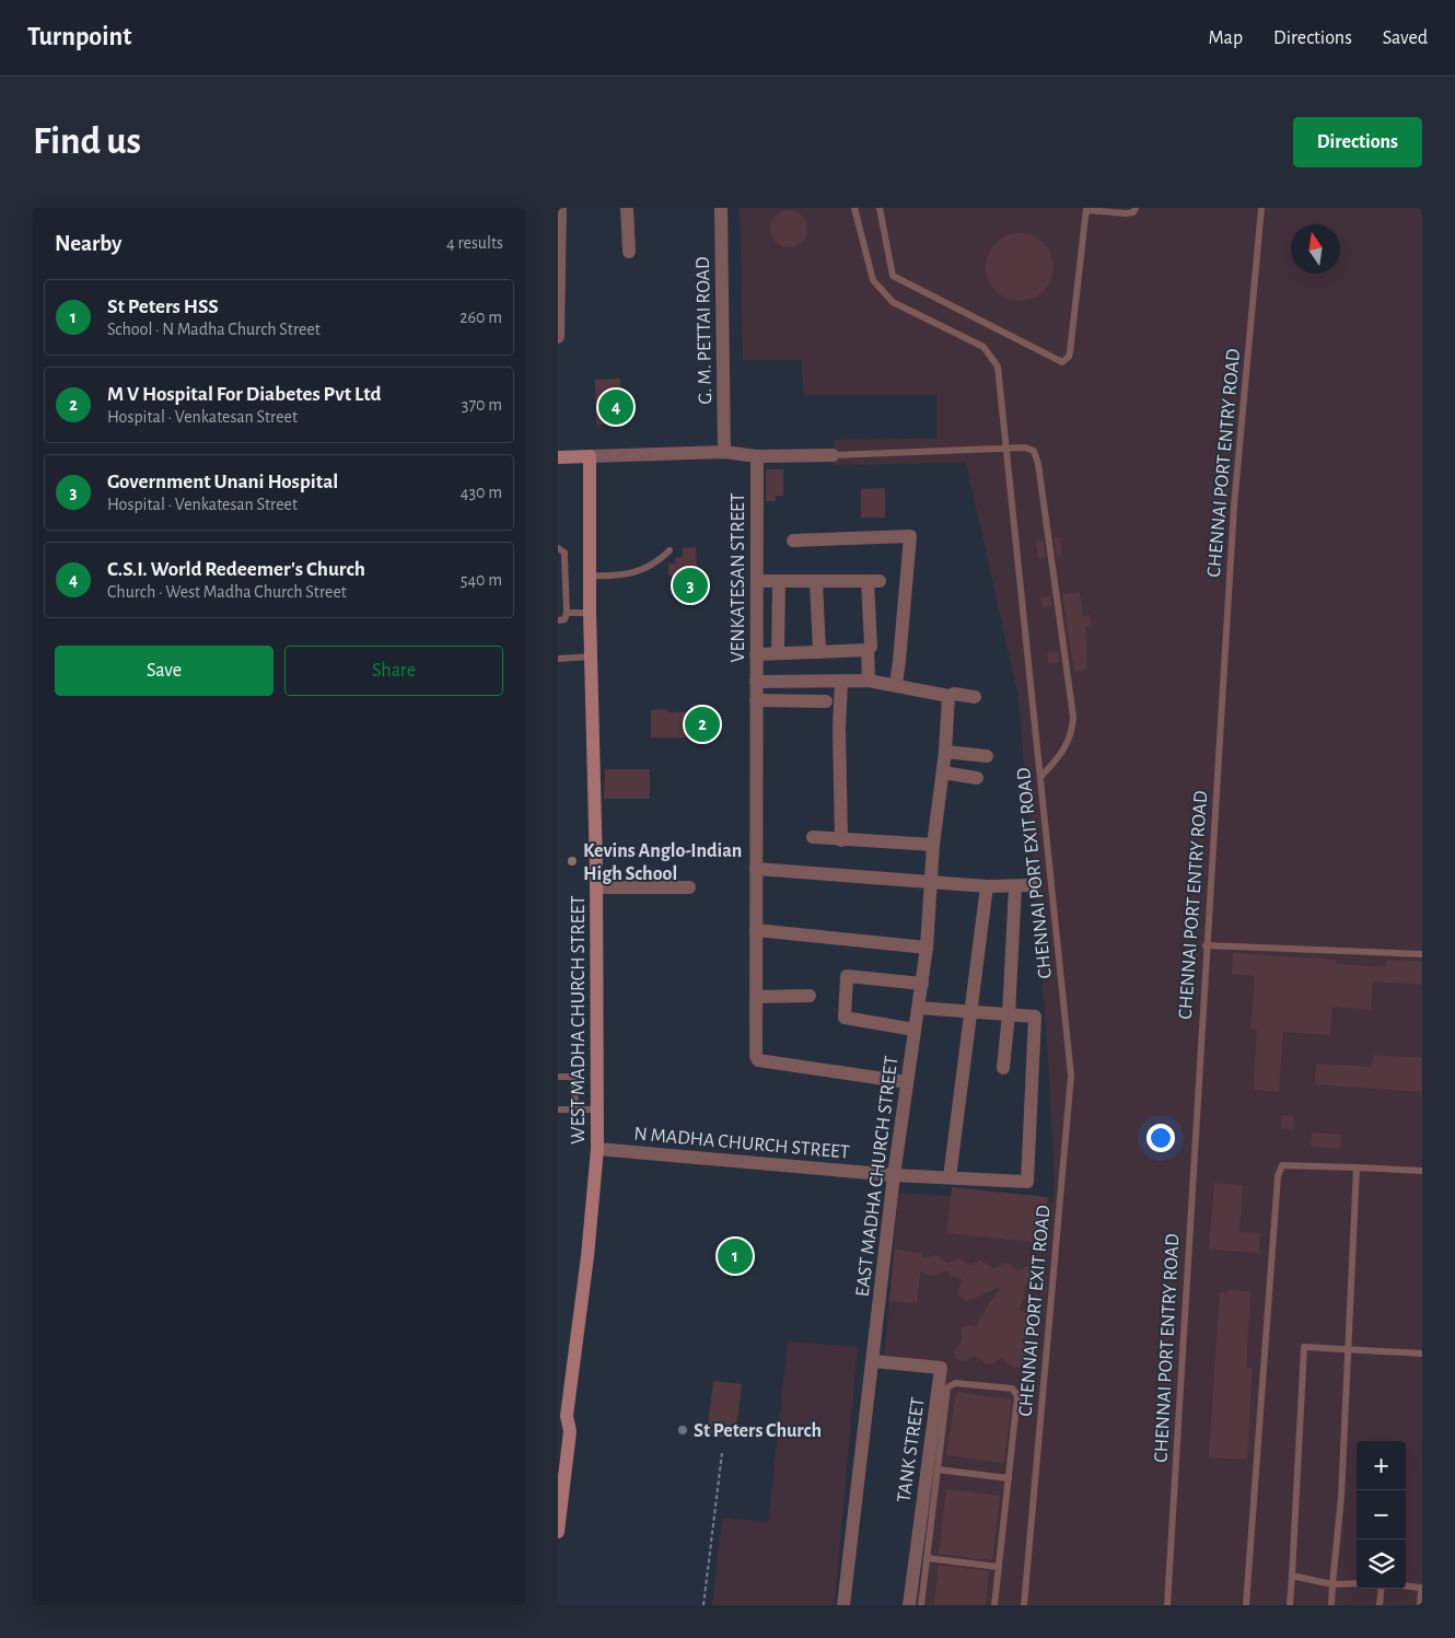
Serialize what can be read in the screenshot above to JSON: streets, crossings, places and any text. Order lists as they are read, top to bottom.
{
  "streets": {
    "main road": ["WEST MADHA CHURCH STREET"],
    "street": [
      "G. M. PETTAI ROAD",
      "VENKATESAN STREET",
      "N MADHA CHURCH STREET",
      "EAST MADHA CHURCH STREET",
      "TANK STREET"
    ],
    "lane": ["CHENNAI PORT ENTRY ROAD", "CHENNAI PORT EXIT ROAD"]
  },
  "crossings": [
    ["VENKATESAN STREET", "EAST MADHA CHURCH STREET"],
    ["WEST MADHA CHURCH STREET", "N MADHA CHURCH STREET"],
    ["N MADHA CHURCH STREET", "EAST MADHA CHURCH STREET"],
    ["EAST MADHA CHURCH STREET", "TANK STREET"]
  ],
  "places": ["Kevins Anglo-Indian High School", "St Peters Church"],
  "north": "top",
  "page": {
    "header": "Turnpoint",
    "nav": ["Map", "Directions", "Saved"],
    "buttons": [
      "Directions",
      ["Save", "Share"]
    ],
    "title": "Find us",
    "heading": ["Nearby", "4 results"],
    "list": [
      {
        "mark": "1",
        "name": "St Peters HSS",
        "note": "School · N Madha Church Street",
        "value": "260 m"
      },
      {
        "mark": "2",
        "name": "M V Hospital For Diabetes Pvt Ltd",
        "note": "Hospital · Venkatesan Street",
        "value": "370 m"
      },
      {
        "mark": "3",
        "name": "Government Unani Hospital",
        "note": "Hospital · Venkatesan Street",
        "value": "430 m"
      },
      {
        "mark": "4",
        "name": "C.S.I. World Redeemer's Church",
        "note": "Church · West Madha Church Street",
        "value": "540 m"
      }
    ],
    "pins": [
      "4",
      "3",
      "2",
      "1"
    ],
    "map_buttons": ["+", "−"]
  }
}
